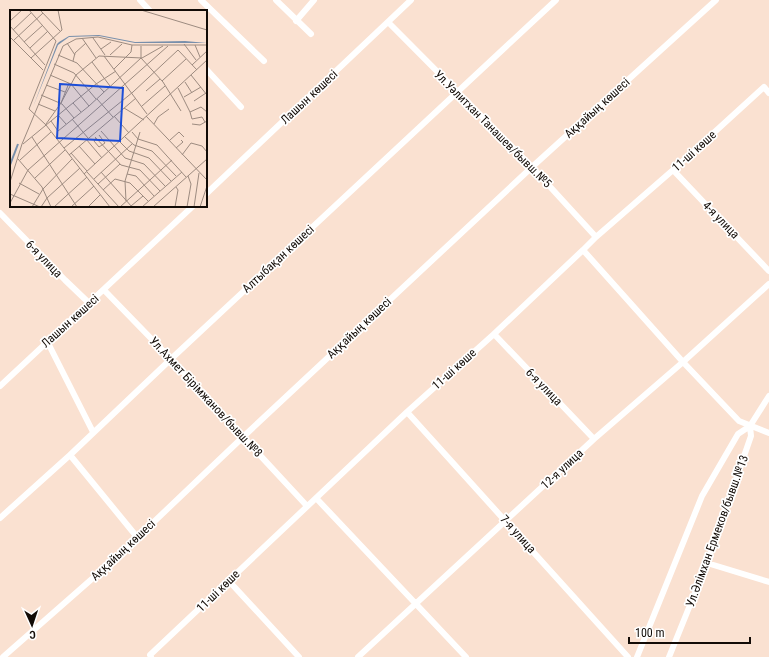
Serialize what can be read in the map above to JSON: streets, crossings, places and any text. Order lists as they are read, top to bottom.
{
  "streets": {
    "street": [
      "Лашын көшесі",
      "Аққайың көшесі",
      "Ул.Уәлитхан Танашев/бывш.№5",
      "11-ші көше",
      "4-я улица",
      "6-я улица",
      "Алтыбақан көшесі",
      "Ул.Ахмет Бірімжанов/бывш.№8",
      "12-я улица",
      "Ул.Әлімхан Ермеков/бывш.№13",
      "7-я улица"
    ]
  },
  "crossings": [
    ["Лашын көшесі", "Ул.Уәлитхан Танашев/бывш.№5"],
    ["Лашын көшесі", "6-я улица"],
    ["Лашын көшесі", "Ул.Ахмет Бірімжанов/бывш.№8"],
    ["Аққайың көшесі", "Ул.Уәлитхан Танашев/бывш.№5"],
    ["Аққайың көшесі", "Ул.Ахмет Бірімжанов/бывш.№8"],
    ["Ул.Уәлитхан Танашев/бывш.№5", "11-ші көше"],
    ["Ул.Уәлитхан Танашев/бывш.№5", "Алтыбақан көшесі"],
    ["11-ші көше", "4-я улица"],
    ["11-ші көше", "6-я улица"],
    ["11-ші көше", "Ул.Ахмет Бірімжанов/бывш.№8"],
    ["11-ші көше", "7-я улица"],
    ["6-я улица", "12-я улица"],
    ["Алтыбақан көшесі", "Ул.Ахмет Бірімжанов/бывш.№8"],
    ["12-я улица", "7-я улица"]
  ],
  "scale_bar": "100 m",
  "north": "bottom"
}
